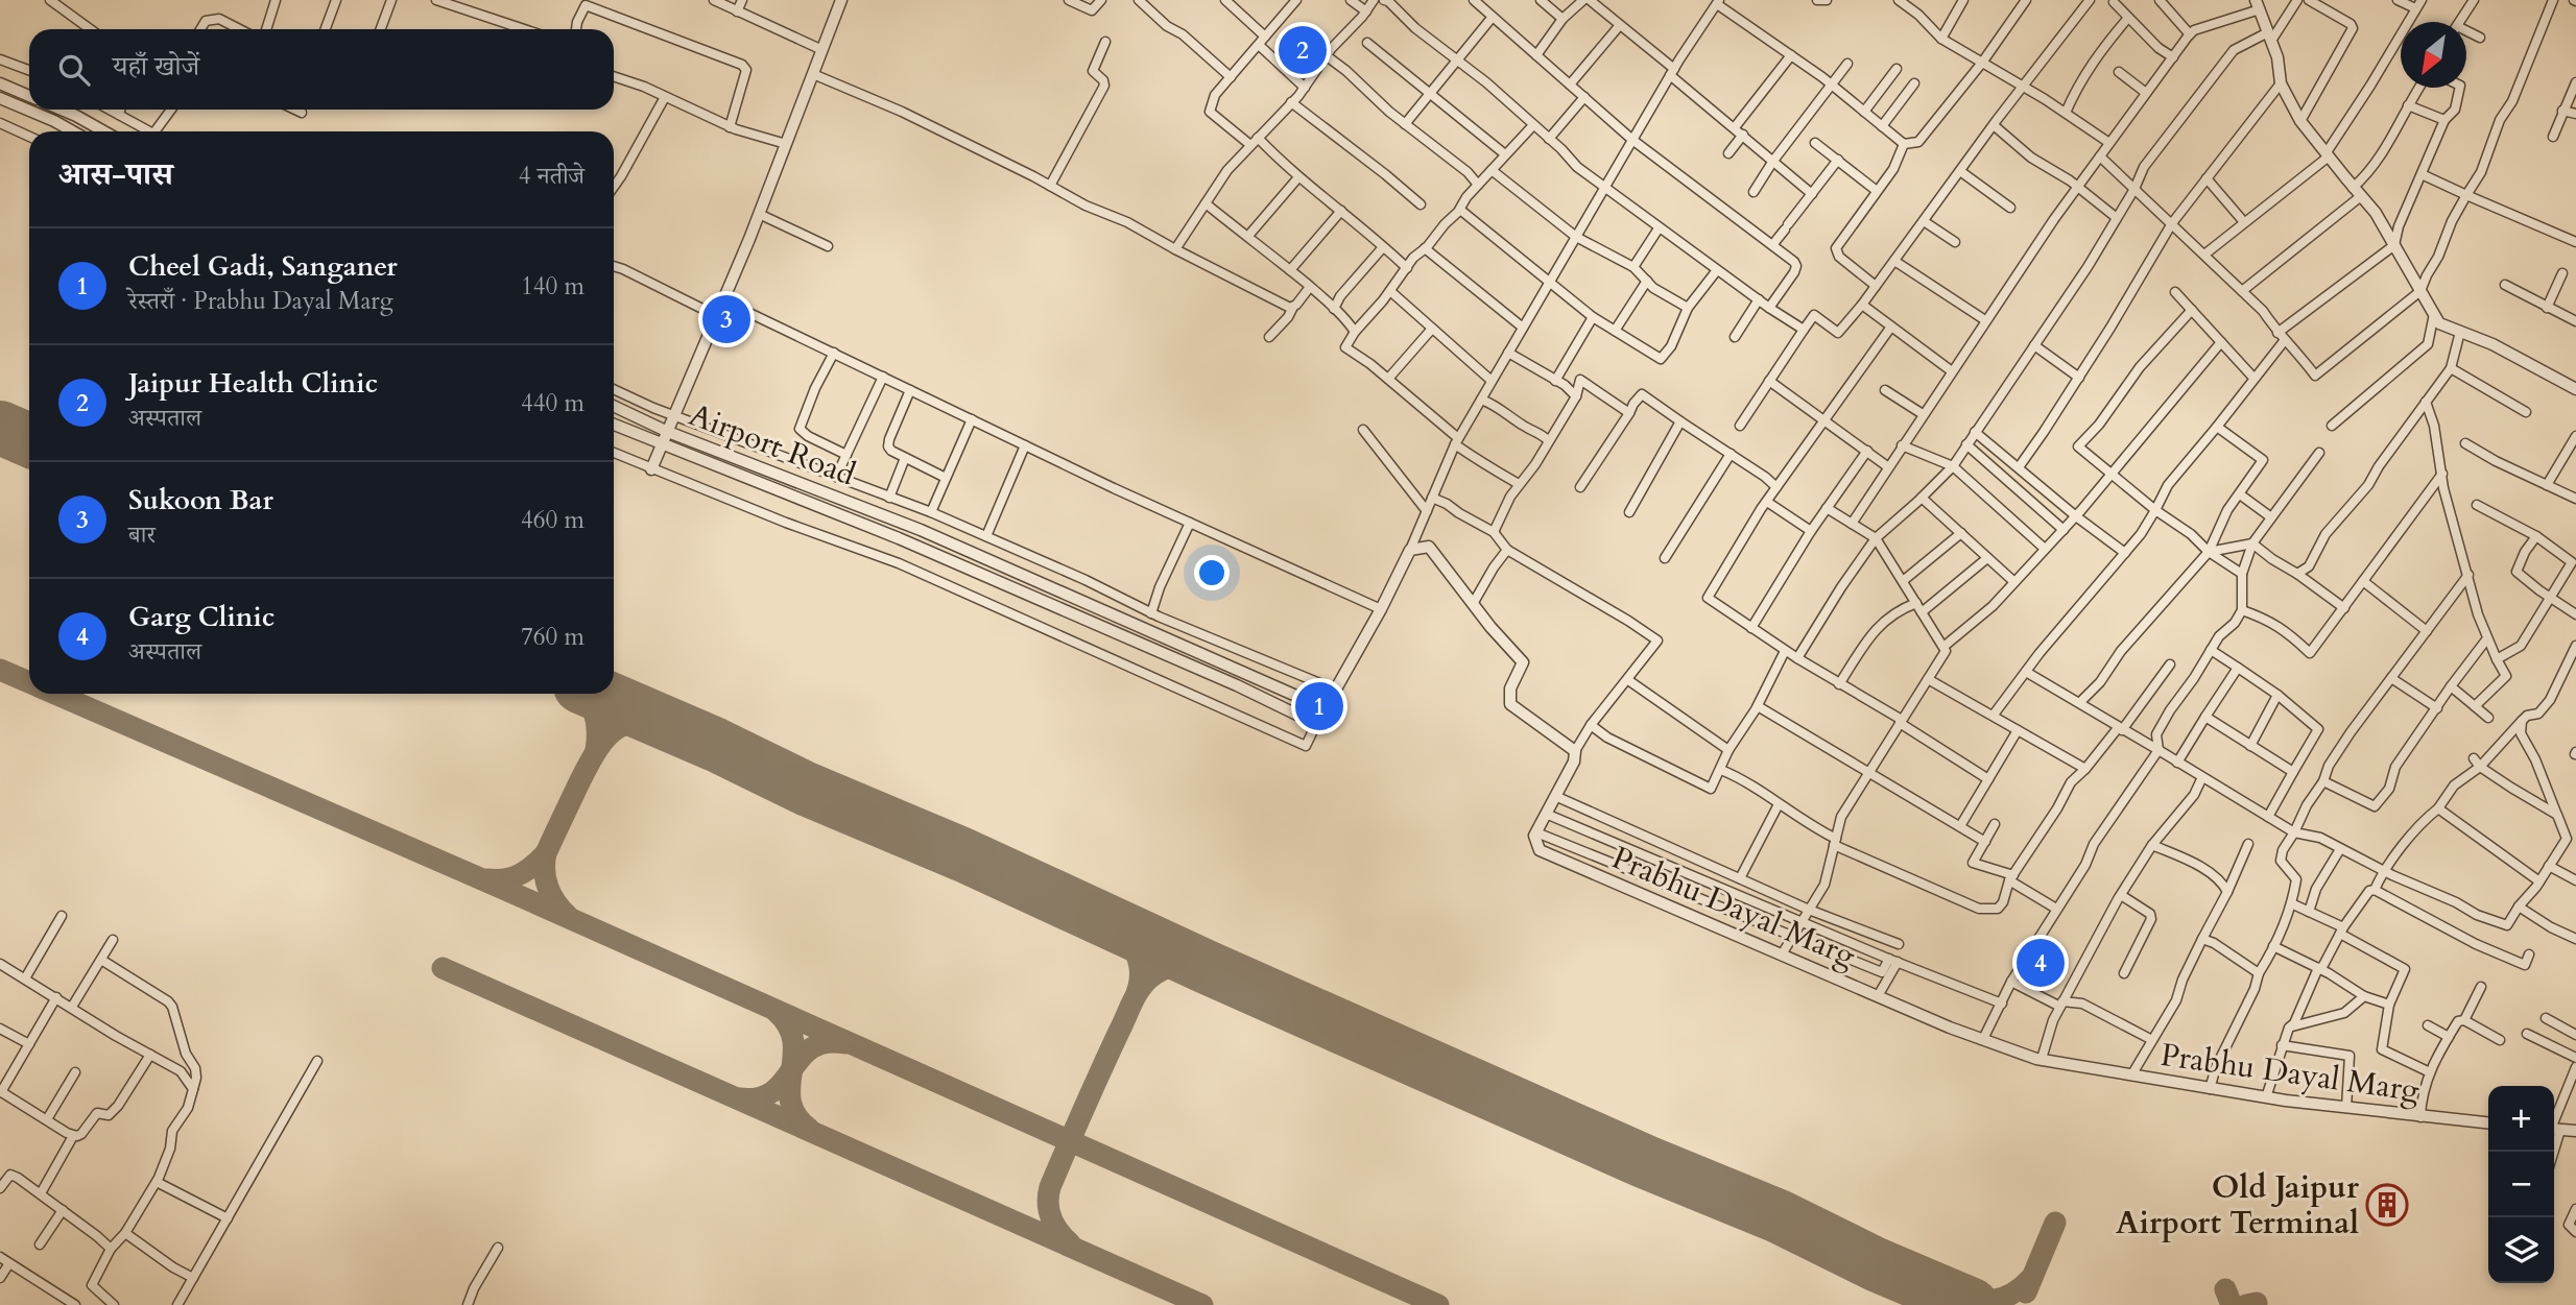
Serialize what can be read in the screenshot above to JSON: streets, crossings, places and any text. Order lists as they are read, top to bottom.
{
  "streets": {
    "street": ["Airport Road", "Prabhu Dayal Marg"]
  },
  "places": {
    "building": ["Old Jaipur Airport Terminal"]
  },
  "north": "bottom left",
  "page": {
    "pins": [
      "2",
      "3",
      "1",
      "4"
    ],
    "search": "यहाँ खोजें",
    "heading": ["आस-पास", "4 नतीजे"],
    "list": [
      {
        "mark": "1",
        "name": "Cheel Gadi, Sanganer",
        "note": "रेस्तराँ · Prabhu Dayal Marg",
        "value": "140 m"
      },
      {
        "mark": "2",
        "name": "Jaipur Health Clinic",
        "note": "अस्पताल",
        "value": "440 m"
      },
      {
        "mark": "3",
        "name": "Sukoon Bar",
        "note": "बार",
        "value": "460 m"
      },
      {
        "mark": "4",
        "name": "Garg Clinic",
        "note": "अस्पताल",
        "value": "760 m"
      }
    ],
    "map_buttons": ["+", "−"]
  }
}
